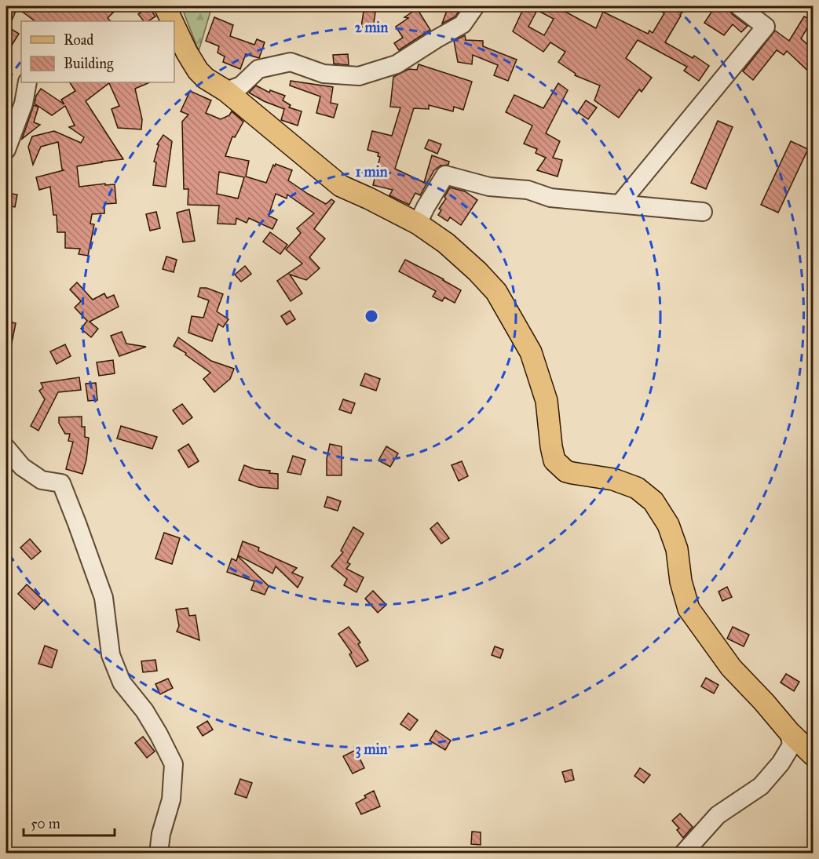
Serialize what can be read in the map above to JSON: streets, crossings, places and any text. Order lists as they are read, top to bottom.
{
  "legend": ["Road", "Building"],
  "scale_bar": "50 m",
  "rings": ["2 min", "1 min", "3 min"]
}
